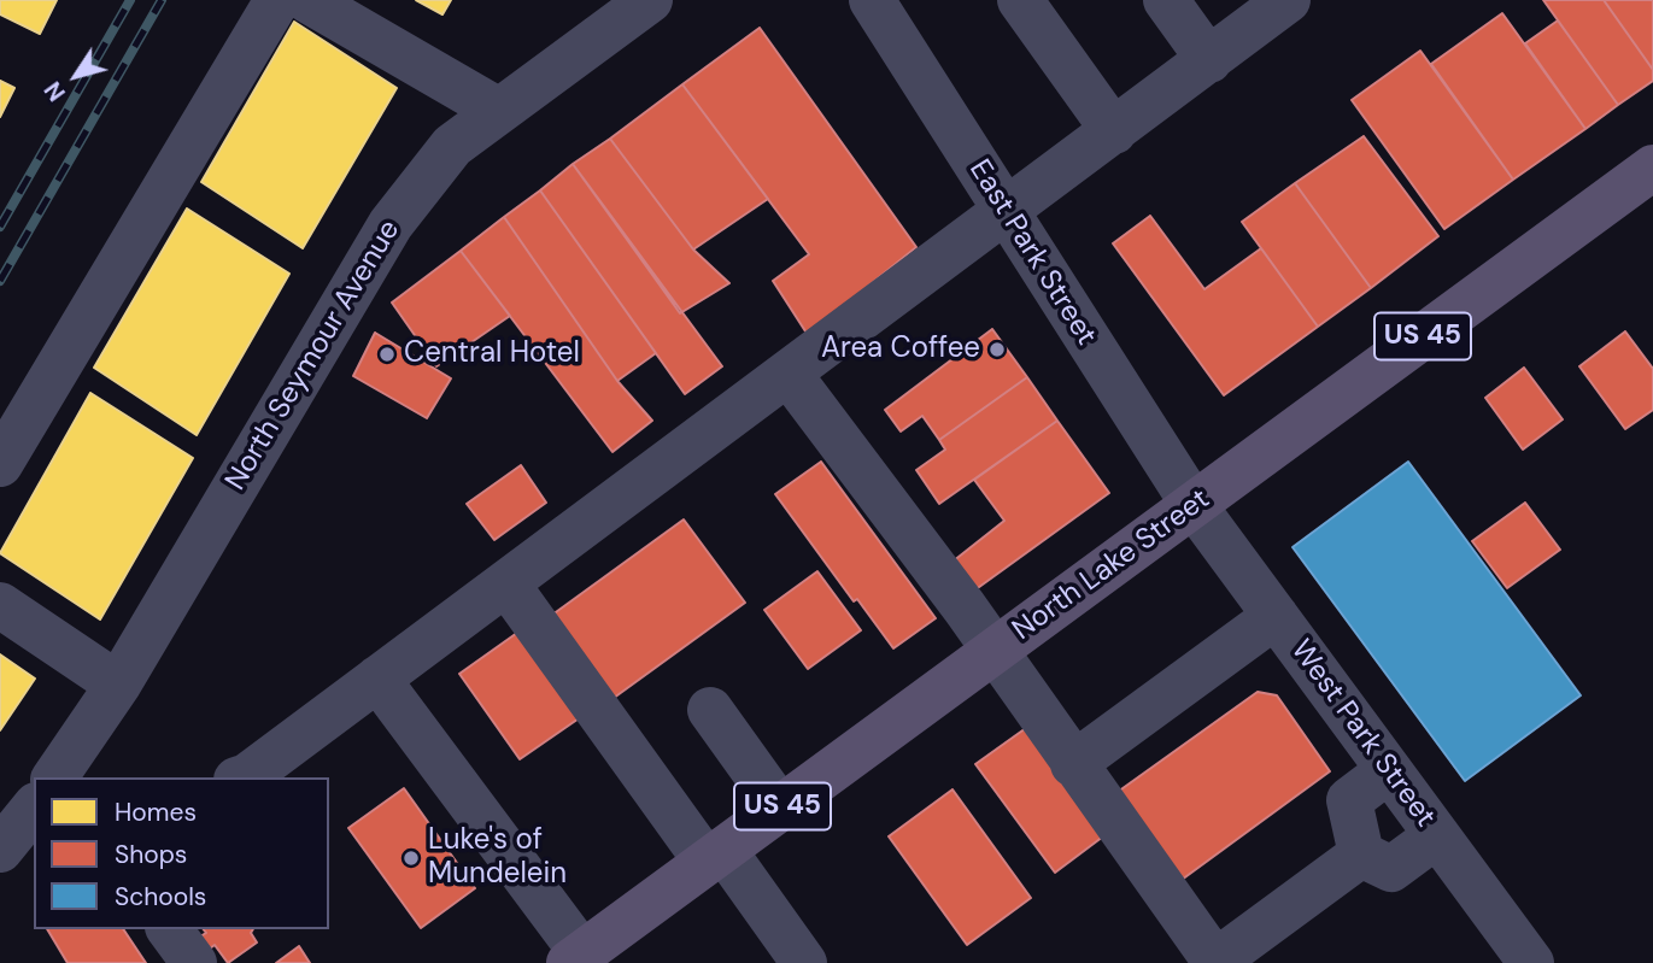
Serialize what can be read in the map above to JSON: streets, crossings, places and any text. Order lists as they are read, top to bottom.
{
  "streets": {
    "main road": ["US 45", "North Lake Street"],
    "street": ["East Park Street", "North Seymour Avenue", "West Park Street"]
  },
  "crossings": [
    ["East Park Street", "North Lake Street"],
    ["East Park Street", "West Park Street"],
    ["North Lake Street", "West Park Street"]
  ],
  "places": ["Area Coffee", "Central Hotel", "Luke's of Mundelein"],
  "legend": ["Homes", "Shops", "Schools"],
  "north": "bottom left"
}
